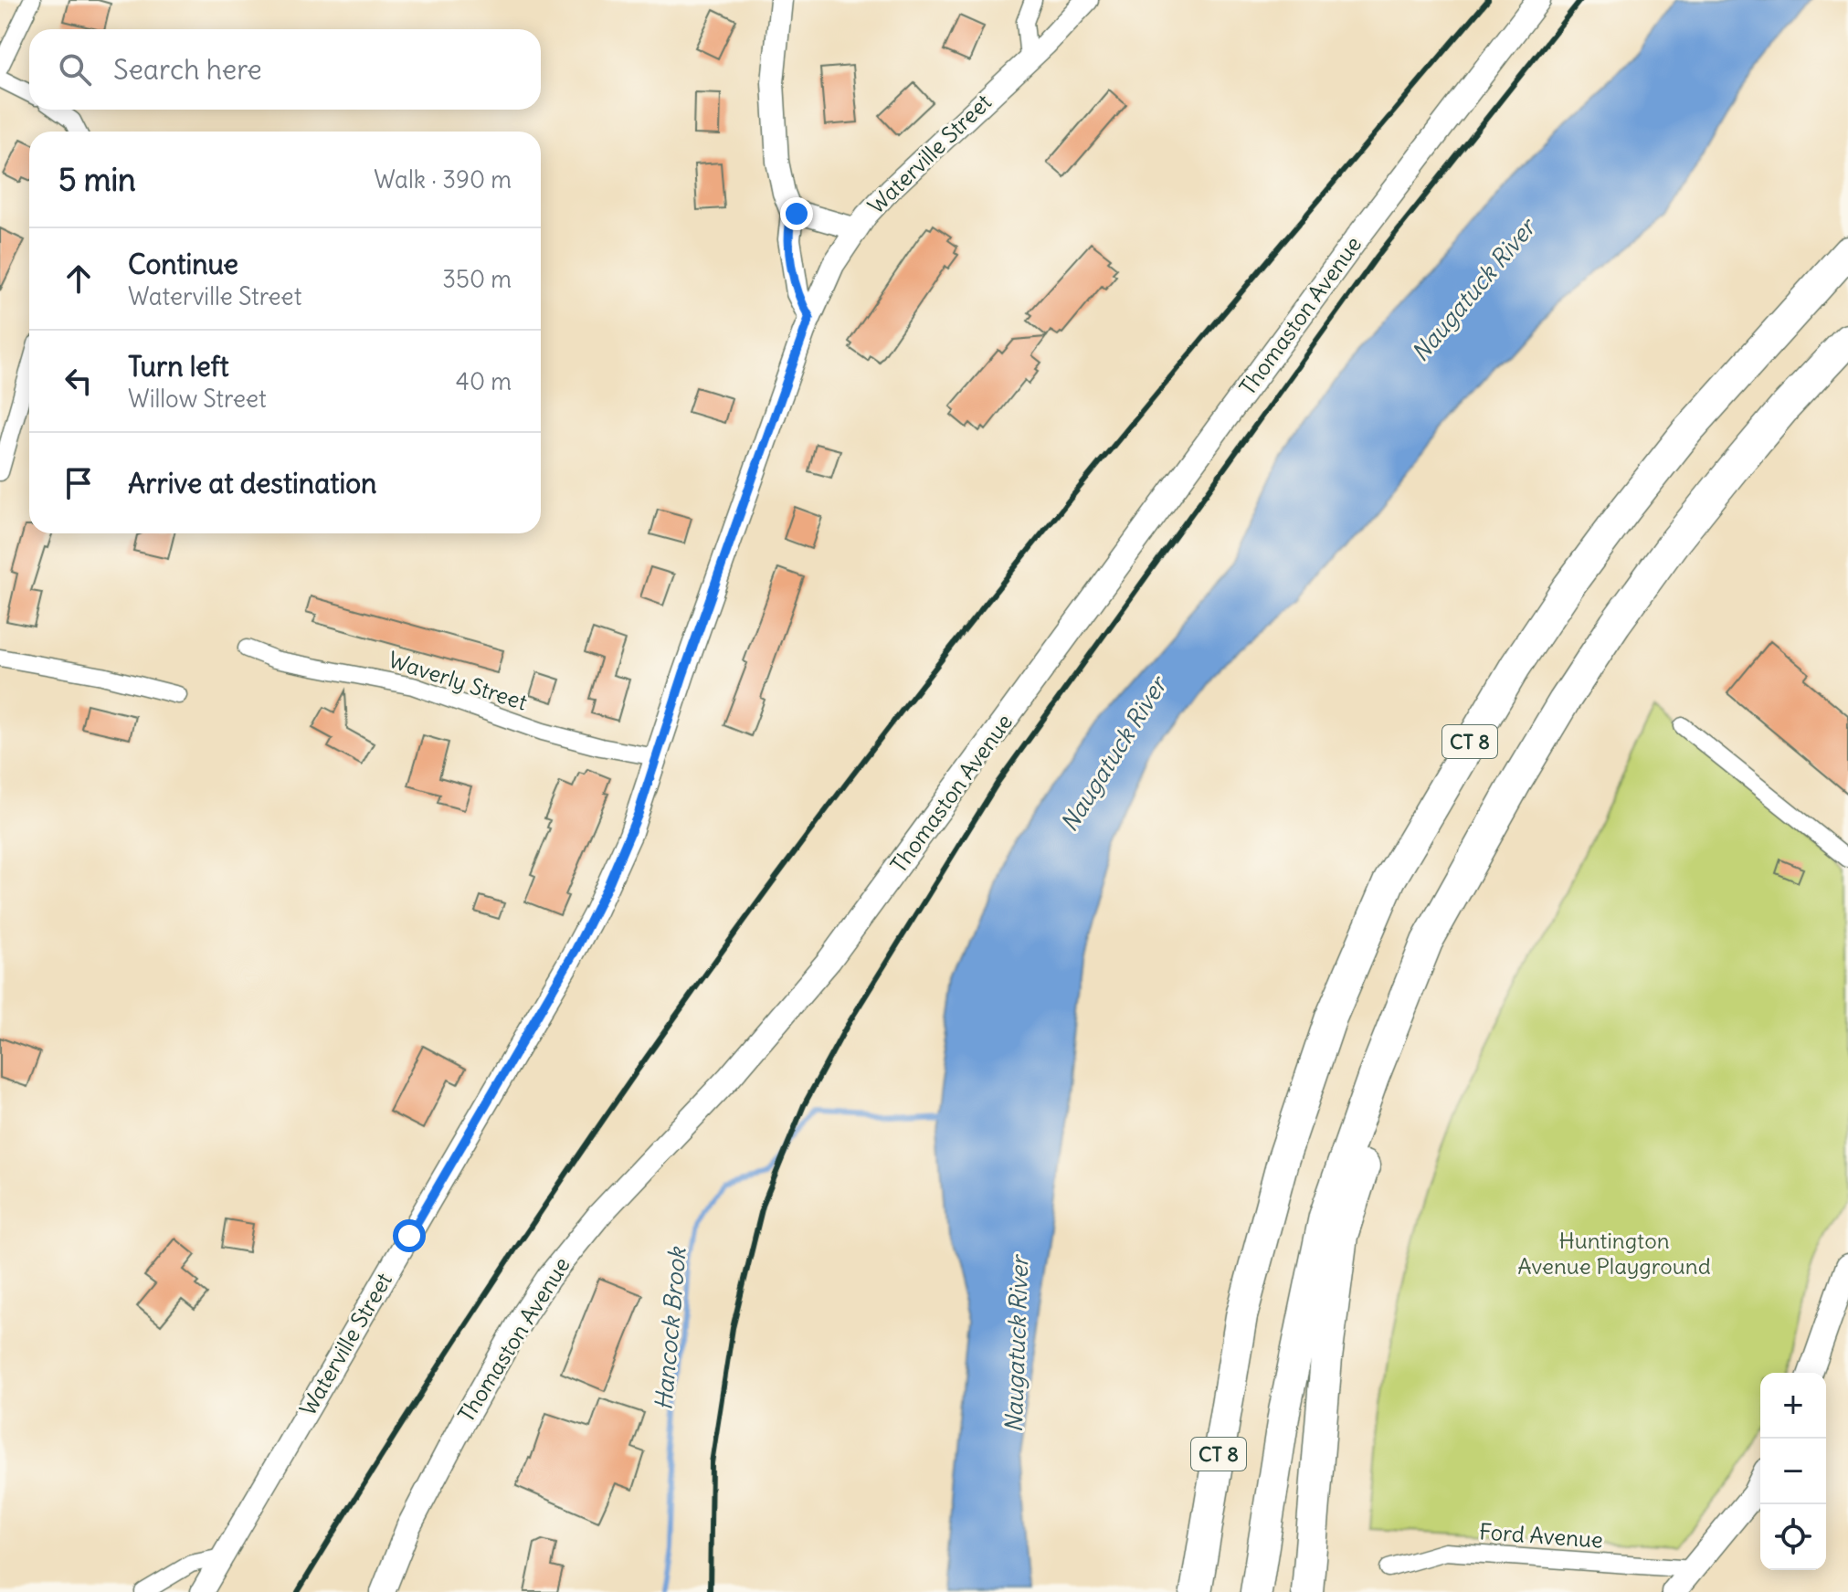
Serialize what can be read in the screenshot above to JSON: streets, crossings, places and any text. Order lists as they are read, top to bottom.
{
  "streets": {
    "highway": ["CT 8"],
    "main road": ["Thomaston Avenue"],
    "street": ["Waterville Street", "Waverly Street", "Ford Avenue"]
  },
  "crossings": [
    ["Waterville Street", "Waverly Street"]
  ],
  "water": ["Naugatuck River", "Hancock Brook"],
  "parks": ["Huntington Avenue Playground"],
  "page": {
    "search": "Search here",
    "heading": ["5 min", "Walk · 390 m"],
    "list": [
      ["Continue", "Waterville Street", "350 m"],
      ["Turn left", "Willow Street", "40 m"],
      "Arrive at destination"
    ],
    "map_buttons": ["+", "−"]
  }
}
